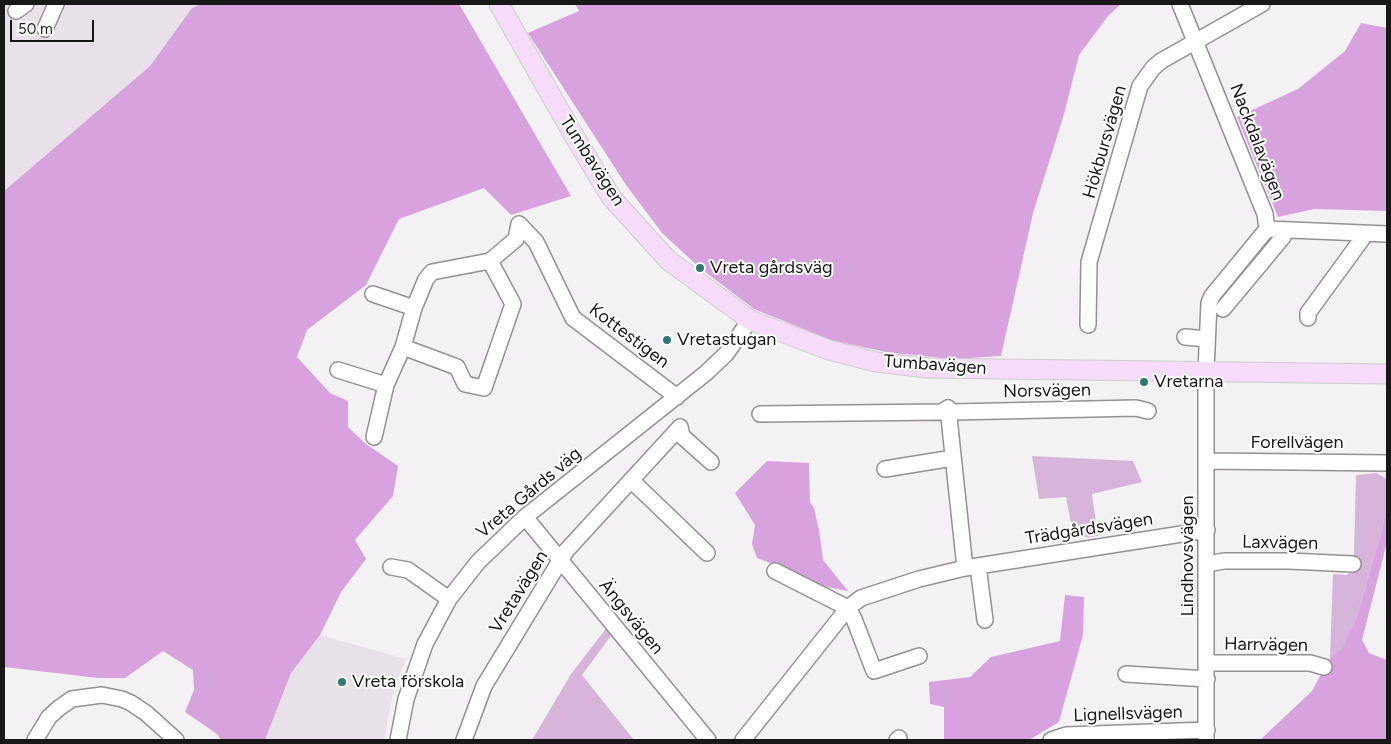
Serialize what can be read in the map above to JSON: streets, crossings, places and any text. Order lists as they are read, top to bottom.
{
  "streets": {
    "main road": ["Tumbavägen"],
    "street": [
      "Hökbursvägen",
      "Nackdalavägen",
      "Kottestigen",
      "Norsvägen",
      "Forellvägen",
      "Vreta Gårds väg",
      "Trädgårdsvägen",
      "Laxvägen",
      "Lindhovsvägen",
      "Vretavägen",
      "Ängsvägen",
      "Harrvägen",
      "Lignellsvägen"
    ]
  },
  "crossings": [
    ["Hökbursvägen", "Nackdalavägen"],
    ["Nackdalavägen", "Tumbavägen"],
    ["Nackdalavägen", "Lindhovsvägen"],
    ["Tumbavägen", "Vreta Gårds väg"],
    ["Tumbavägen", "Lindhovsvägen"],
    ["Kottestigen", "Vreta Gårds väg"],
    ["Forellvägen", "Lindhovsvägen"],
    ["Vreta Gårds väg", "Ängsvägen"],
    ["Trädgårdsvägen", "Lindhovsvägen"],
    ["Laxvägen", "Lindhovsvägen"],
    ["Lindhovsvägen", "Harrvägen"],
    ["Lindhovsvägen", "Lignellsvägen"],
    ["Vretavägen", "Ängsvägen"]
  ],
  "places": [
    "Vreta gårdsväg",
    "Vretastugan",
    "Vretarna",
    "Vreta förskola"
  ],
  "scale_bar": "50 m"
}
